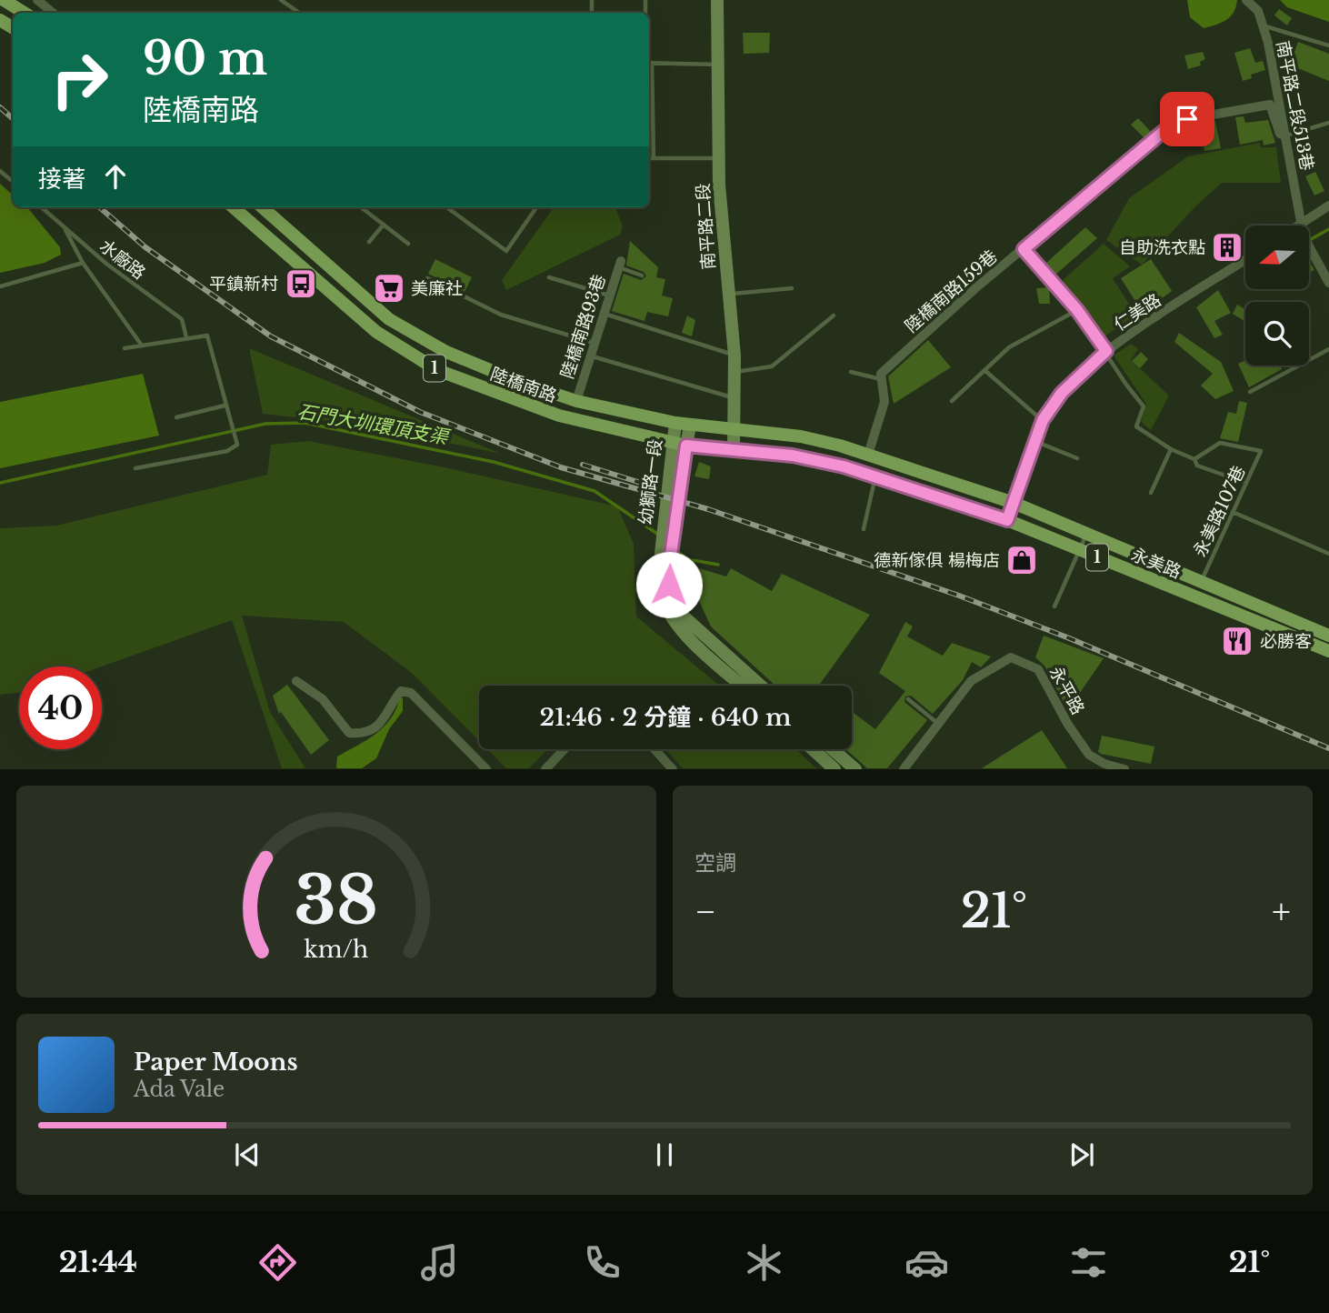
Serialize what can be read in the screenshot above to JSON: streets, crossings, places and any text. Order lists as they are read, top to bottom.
{
  "streets": {
    "main road": ["1", "陸橋南路", "永美路"],
    "street": [
      "南平路二段513巷",
      "南平路二段",
      "陸橋南路159巷",
      "仁美路",
      "陸橋南路93巷",
      "幼獅路一段",
      "永平路"
    ],
    "lane": ["水廠路", "永美路107巷"]
  },
  "crossings": [
    ["南平路二段513巷", "陸橋南路159巷"],
    ["南平路二段", "陸橋南路"],
    ["仁美路", "永美路"],
    ["陸橋南路93巷", "陸橋南路"],
    ["陸橋南路", "幼獅路一段"],
    ["陸橋南路", "永美路"],
    ["永美路107巷", "永美路"]
  ],
  "water": ["石門大圳環頂支渠"],
  "places": {
    "building": ["自助洗衣點"],
    "bus stop": ["平鎮新村"],
    "supermarket": ["美廉社"],
    "shop": ["德新傢俱 楊梅店"],
    "restaurant": ["必勝客"]
  },
  "north": "left",
  "page": {
    "turn": ["90 m", "陸橋南路"],
    "then": "接著",
    "limit": "40",
    "trip": "21:46 · 2 分鐘 · 640 m",
    "tile": "空調",
    "heat": ["−", "21°", "+"],
    "song": ["Paper Moons", "Ada Vale"],
    "tabs": ["21:44", "21°"],
    "gauge": ["38", "km/h"]
  }
}
